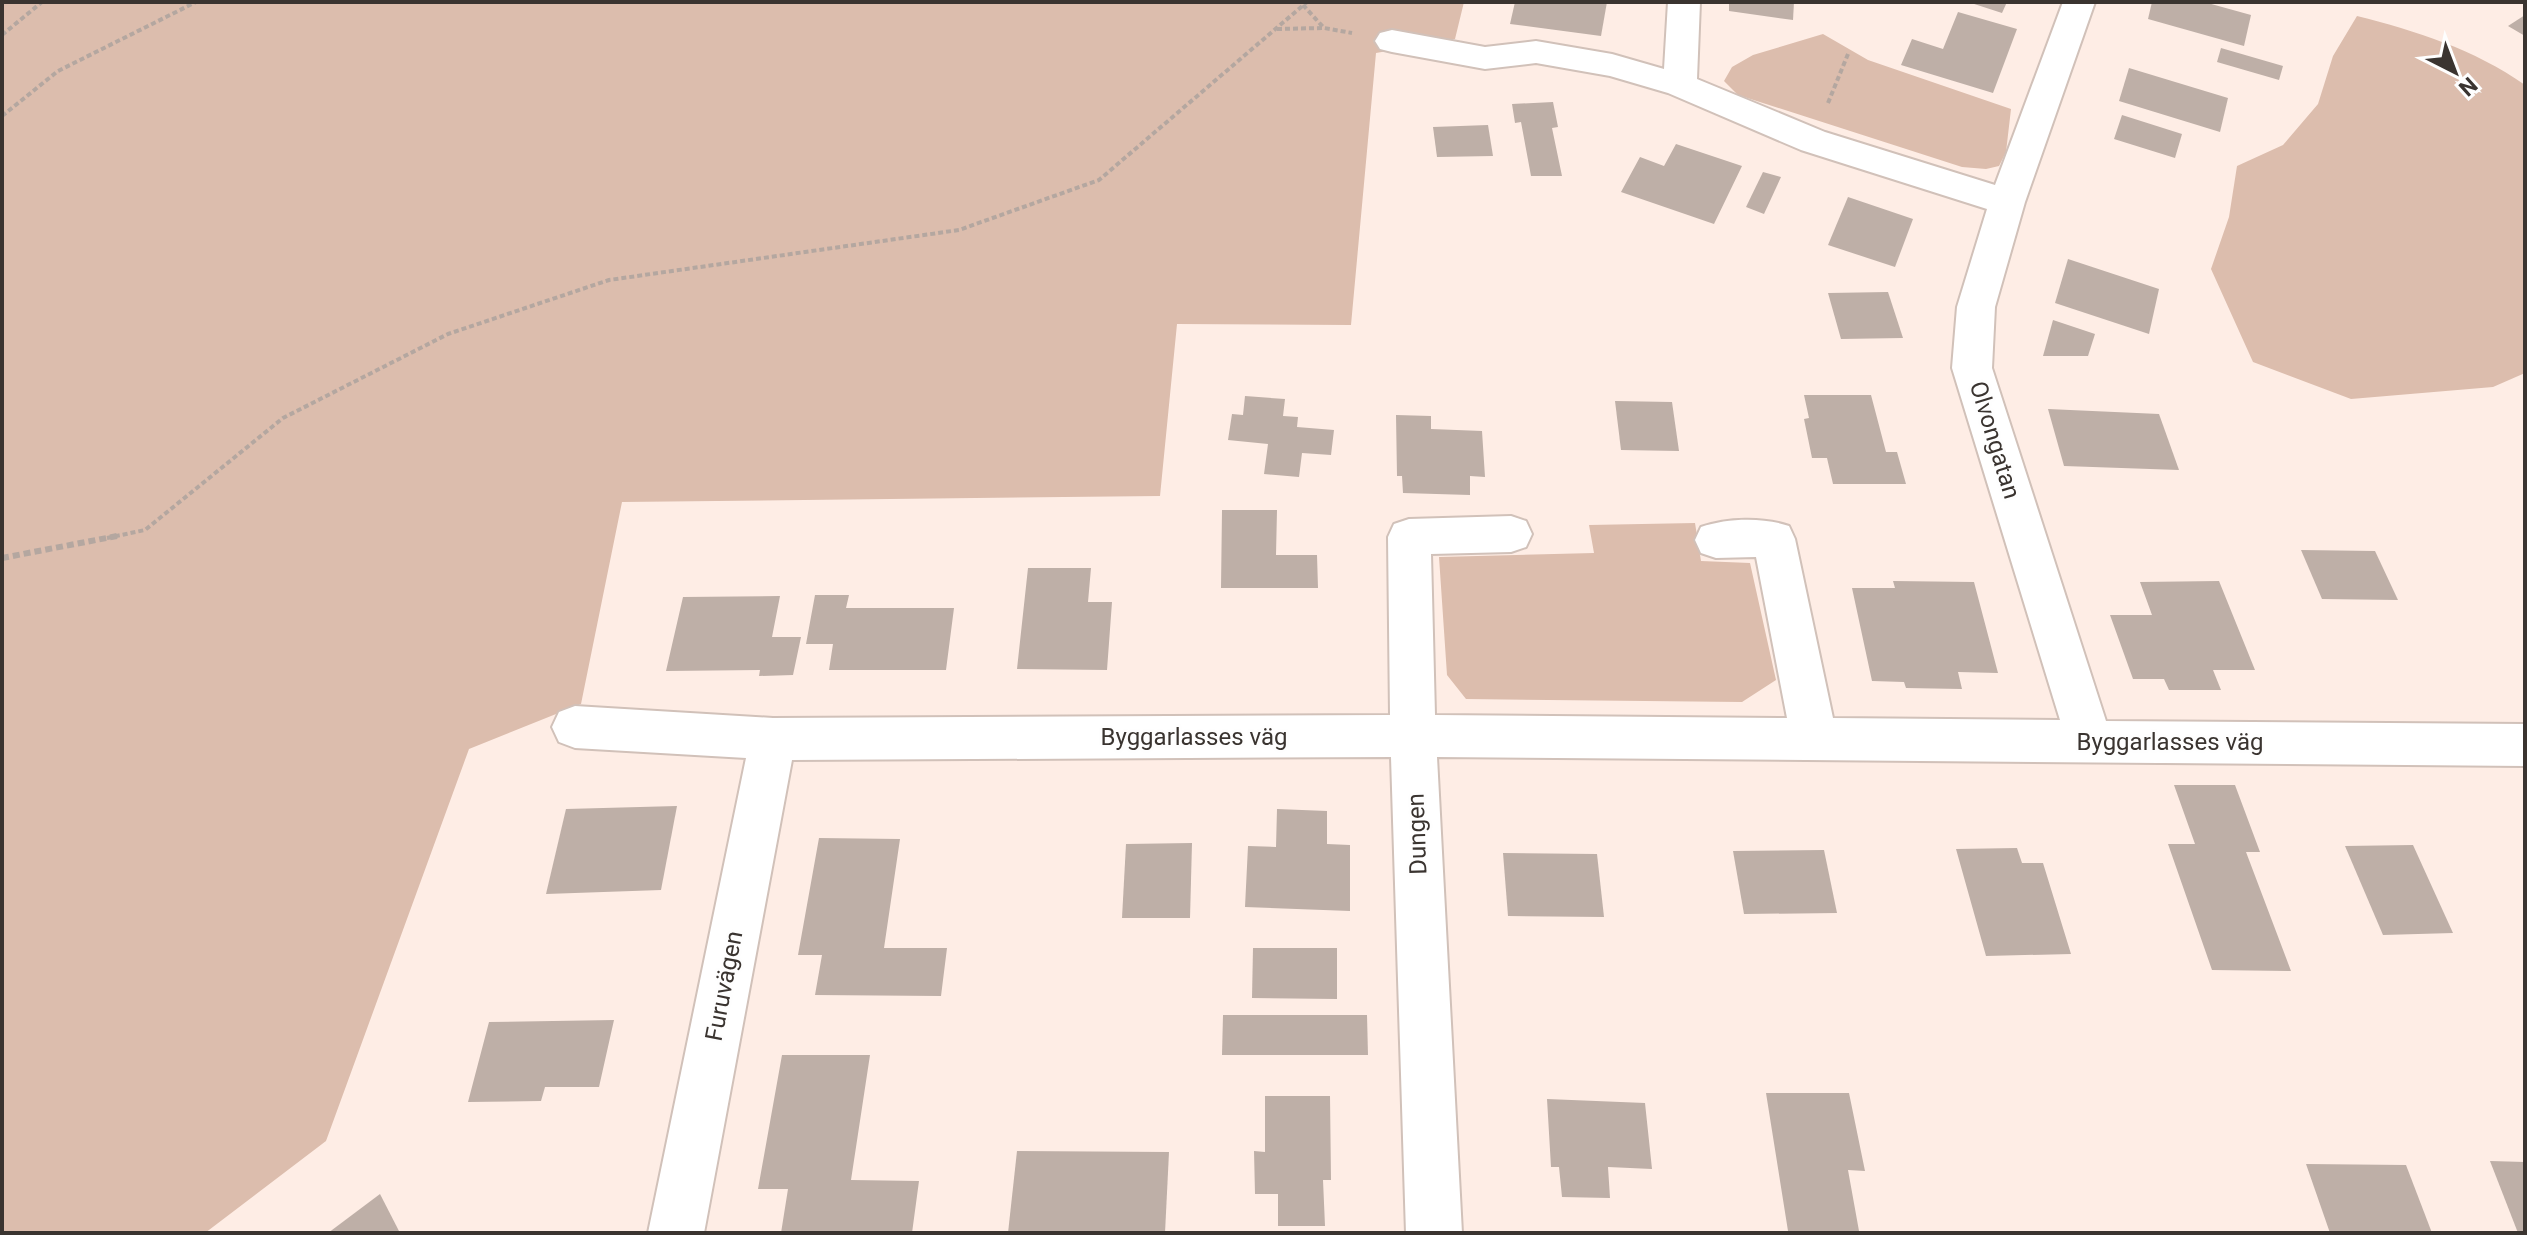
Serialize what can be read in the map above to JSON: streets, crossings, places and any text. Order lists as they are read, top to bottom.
{
  "streets": {
    "street": [
      "Olvongatan",
      "Byggarlasses väg",
      "Dungen",
      "Furuvägen"
    ]
  },
  "crossings": [
    ["Olvongatan", "Byggarlasses väg"],
    ["Byggarlasses väg", "Dungen"],
    ["Byggarlasses väg", "Furuvägen"]
  ],
  "north": "bottom right"
}
